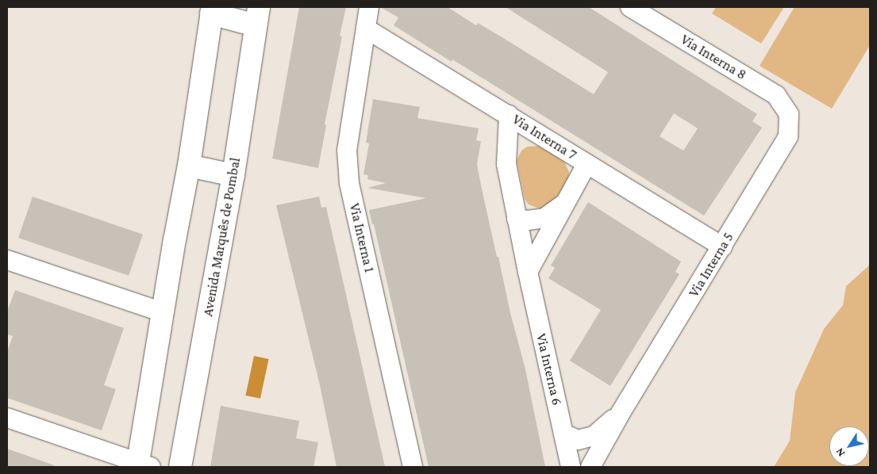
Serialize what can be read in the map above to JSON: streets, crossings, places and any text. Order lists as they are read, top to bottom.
{
  "streets": {
    "main road": ["Avenida Marquês de Pombal"],
    "street": [
      "Via Interna 8",
      "Via Interna 7",
      "Via Interna 1",
      "Via Interna 5",
      "Via Interna 6"
    ]
  },
  "crossings": [
    ["Via Interna 8", "Via Interna 5"],
    ["Via Interna 7", "Via Interna 1"],
    ["Via Interna 7", "Via Interna 5"],
    ["Via Interna 7", "Via Interna 6"],
    ["Via Interna 5", "Via Interna 6"]
  ],
  "north": "bottom left"
}
